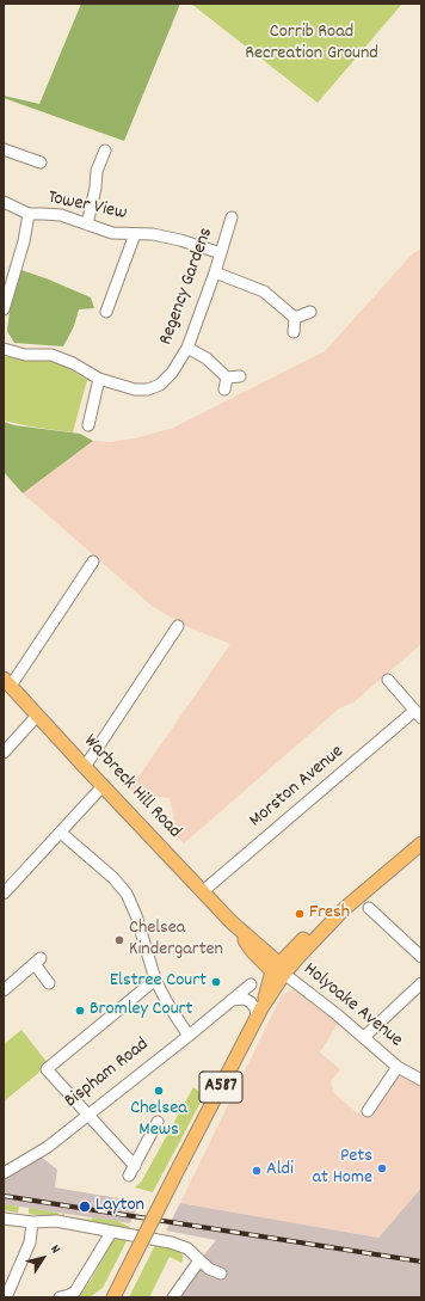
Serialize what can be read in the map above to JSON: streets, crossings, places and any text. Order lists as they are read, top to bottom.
{
  "streets": {
    "main road": ["Warbreck Hill Road", "A587"],
    "street": [
      "Tower View",
      "Regency Gardens",
      "Morston Avenue",
      "Holyoake Avenue",
      "Bispham Road"
    ]
  },
  "crossings": [
    ["Tower View", "Regency Gardens"],
    ["Warbreck Hill Road", "Morston Avenue"],
    ["Warbreck Hill Road", "Holyoake Avenue"],
    ["Warbreck Hill Road", "A587"],
    ["Holyoake Avenue", "A587"]
  ],
  "parks": ["Corrib Road Recreation Ground"],
  "places": [
    "Fresh",
    "Chelsea Kindergarten",
    "Elstree Court",
    "Bromley Court",
    "Chelsea Mews",
    "Pets at Home",
    "Aldi",
    "Layton"
  ],
  "north": "top right"
}
